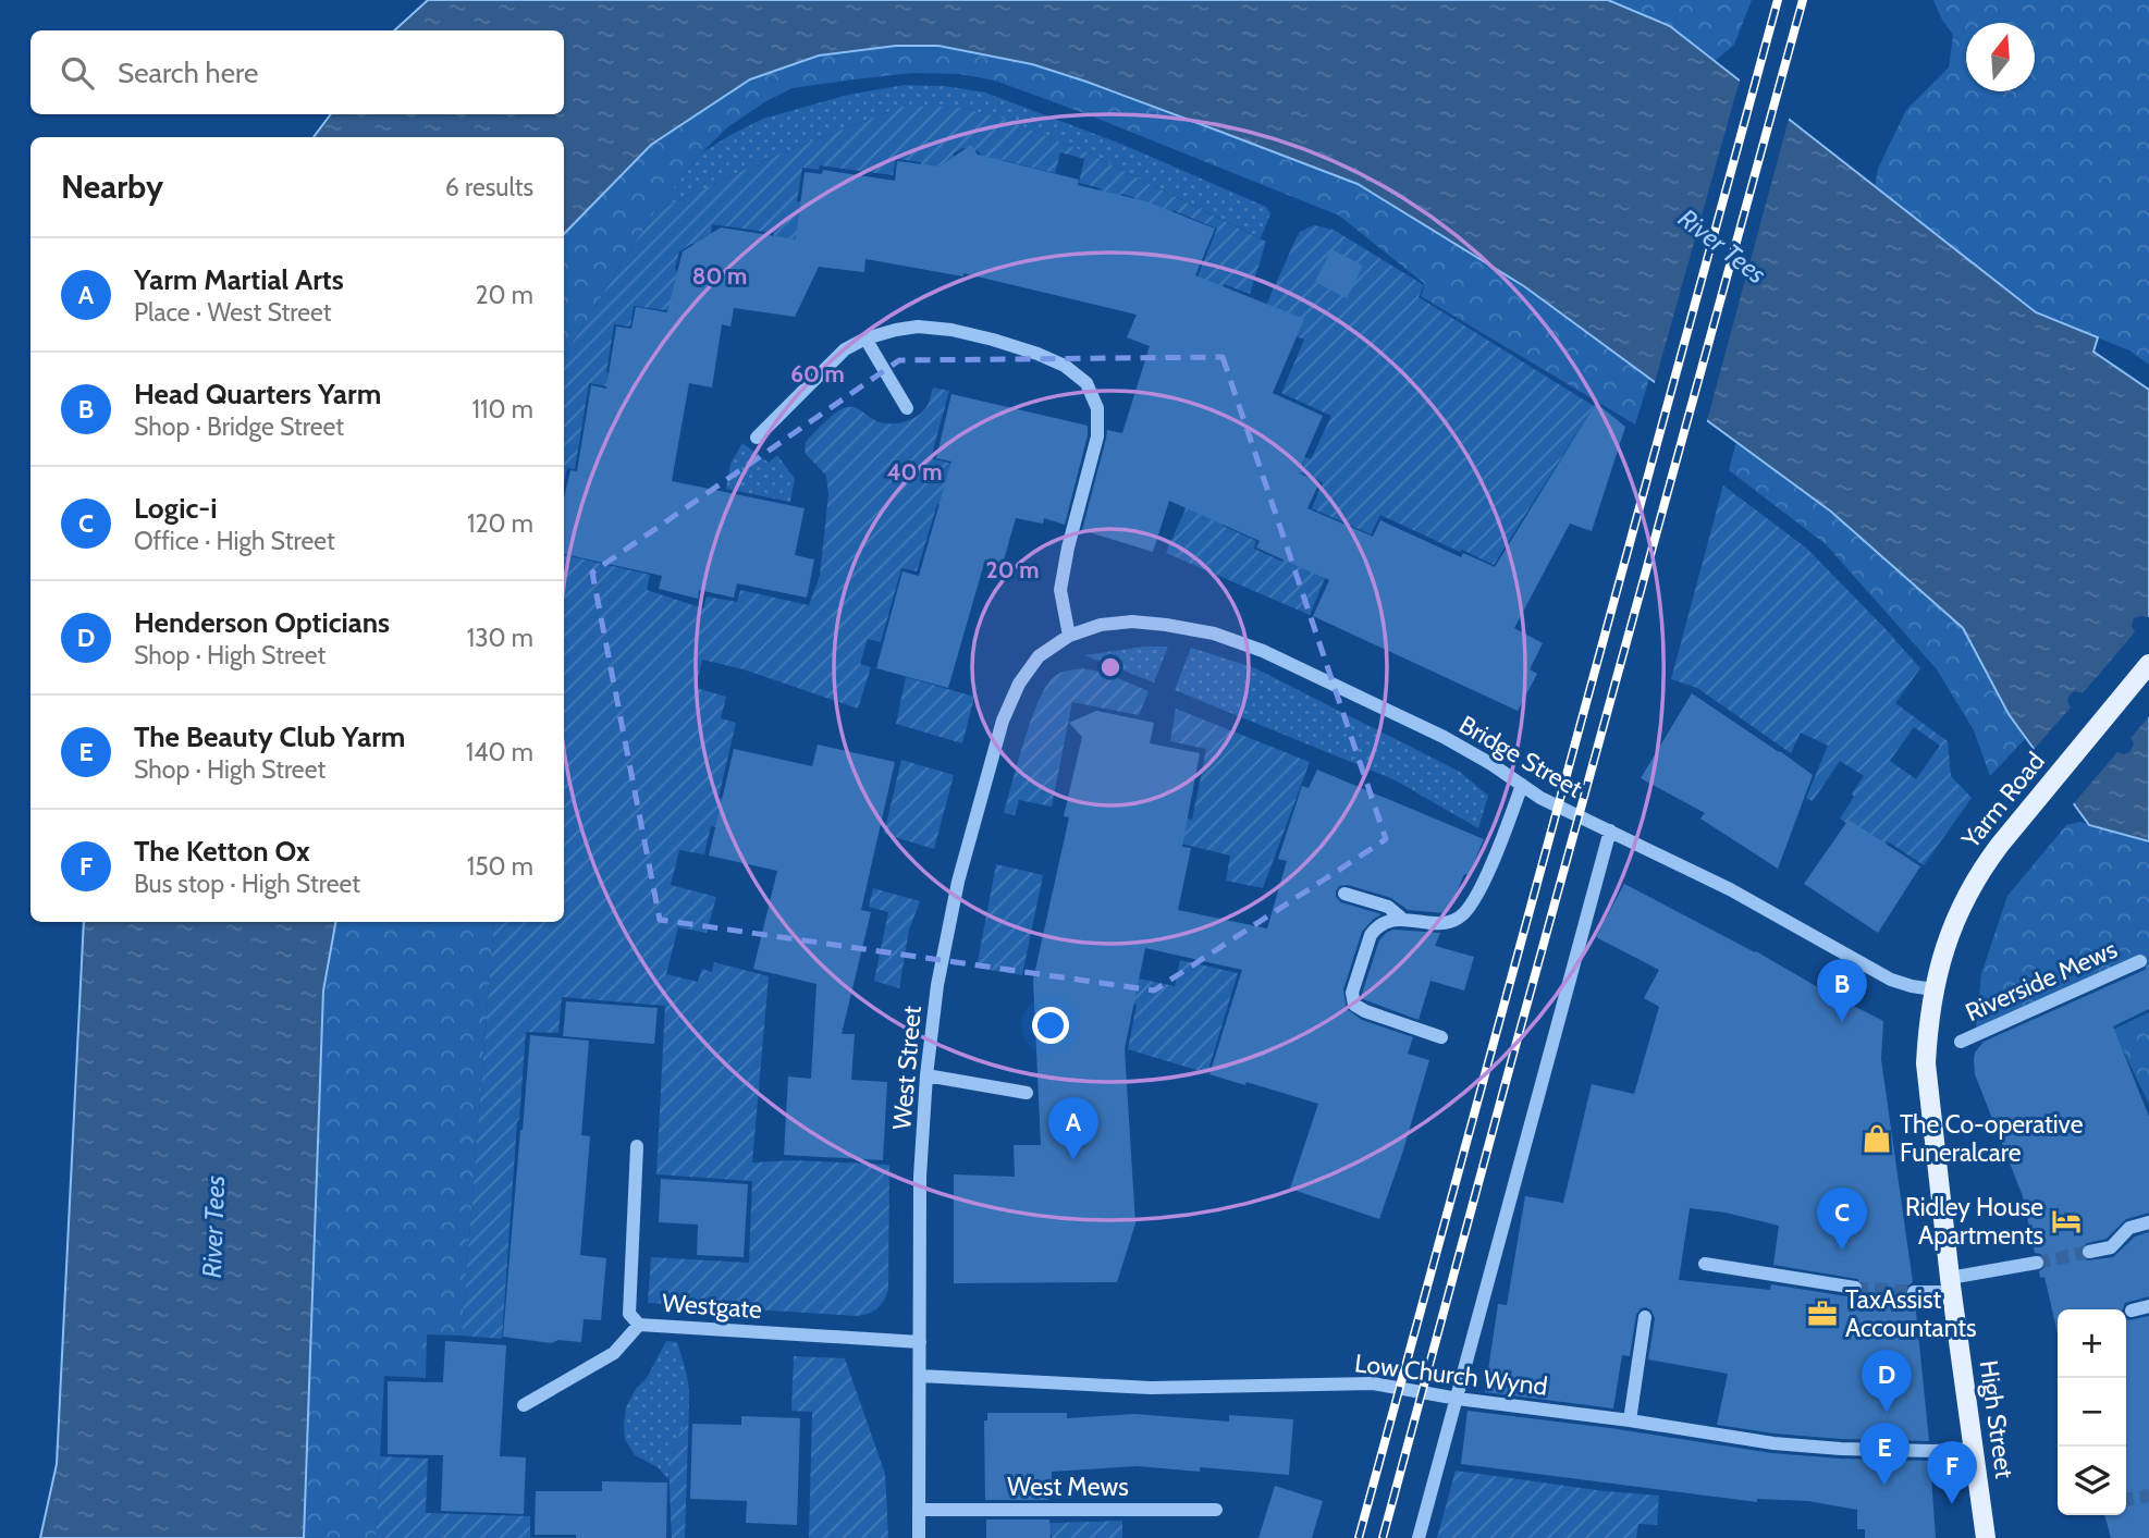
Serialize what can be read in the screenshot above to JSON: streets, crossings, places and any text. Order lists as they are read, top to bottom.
{
  "streets": {
    "main road": ["Yarm Road", "High Street"],
    "street": [
      "Bridge Street",
      "Riverside Mews",
      "West Street",
      "Westgate",
      "Low Church Wynd",
      "West Mews"
    ]
  },
  "crossings": [
    ["Bridge Street", "Yarm Road"],
    ["Bridge Street", "West Street"],
    ["Bridge Street", "High Street"],
    ["Yarm Road", "High Street"],
    ["West Street", "Westgate"],
    ["West Street", "Low Church Wynd"],
    ["West Street", "West Mews"],
    ["Low Church Wynd", "High Street"]
  ],
  "water": ["River Tees"],
  "places": {
    "shop": ["The Co-operative Funeralcare"],
    "hotel": ["Ridley House Apartments"],
    "office": ["TaxAssist Accountants"]
  },
  "north": "top",
  "page": {
    "search": "Search here",
    "heading": ["Nearby", "6 results"],
    "list": [
      {
        "mark": "A",
        "name": "Yarm Martial Arts",
        "note": "Place · West Street",
        "value": "20 m"
      },
      {
        "mark": "B",
        "name": "Head Quarters Yarm",
        "note": "Shop · Bridge Street",
        "value": "110 m"
      },
      {
        "mark": "C",
        "name": "Logic-i",
        "note": "Office · High Street",
        "value": "120 m"
      },
      {
        "mark": "D",
        "name": "Henderson Opticians",
        "note": "Shop · High Street",
        "value": "130 m"
      },
      {
        "mark": "E",
        "name": "The Beauty Club Yarm",
        "note": "Shop · High Street",
        "value": "140 m"
      },
      {
        "mark": "F",
        "name": "The Ketton Ox",
        "note": "Bus stop · High Street",
        "value": "150 m"
      }
    ],
    "pins": [
      "B",
      "A",
      "C",
      "D",
      "E",
      "F"
    ],
    "map_buttons": ["+", "−"]
  },
  "rings": [
    "80 m",
    "60 m",
    "40 m",
    "20 m"
  ]
}
